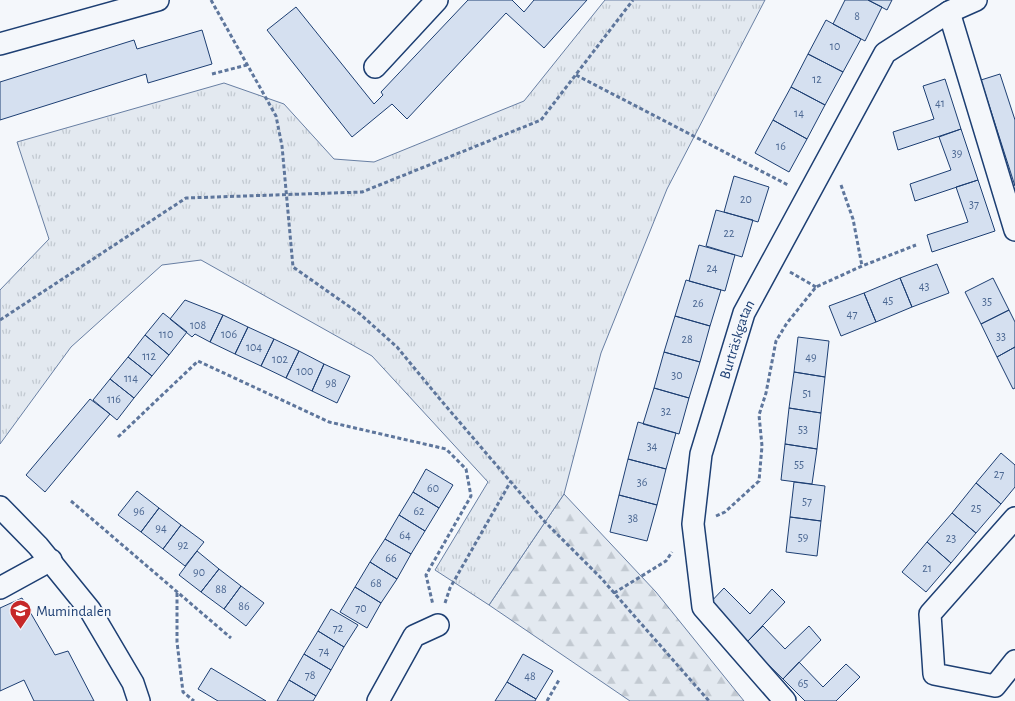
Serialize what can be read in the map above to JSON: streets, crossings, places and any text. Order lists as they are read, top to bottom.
{
  "streets": {
    "street": ["Burträskgatan"]
  },
  "places": {
    "school or university": ["Mumindalen"]
  },
  "house_numbers": [
    "8",
    "10",
    "12",
    "41",
    "14",
    "16",
    "39",
    "20",
    "37",
    "22",
    "24",
    "43",
    "45",
    "35",
    "26",
    "47",
    "108",
    "110",
    "106",
    "33",
    "28",
    "104",
    "112",
    "49",
    "102",
    "100",
    "30",
    "114",
    "98",
    "51",
    "116",
    "32",
    "53",
    "34",
    "55",
    "27",
    "36",
    "60",
    "57",
    "25",
    "96",
    "62",
    "38",
    "94",
    "64",
    "59",
    "23",
    "92",
    "66",
    "21",
    "90",
    "68",
    "88",
    "86",
    "70",
    "72",
    "74",
    "78",
    "48",
    "65"
  ]
}
